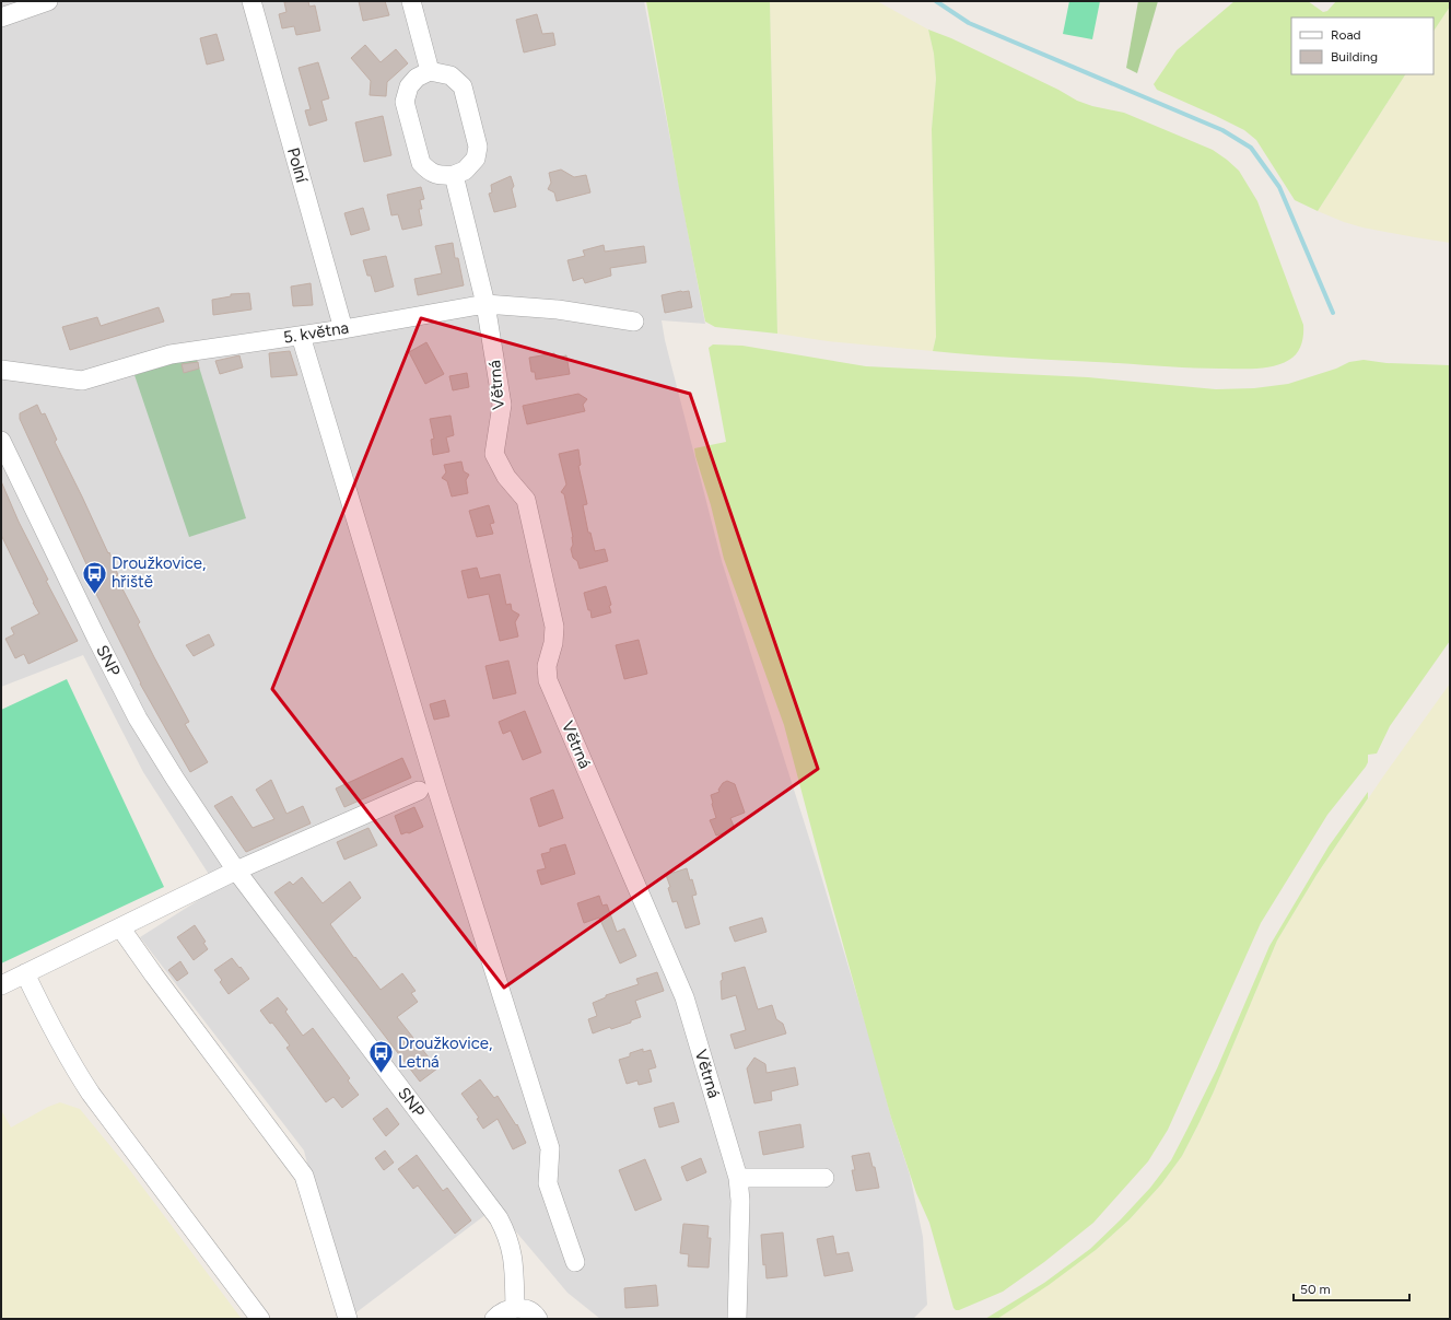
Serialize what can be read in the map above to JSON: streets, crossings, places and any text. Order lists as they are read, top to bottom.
{
  "streets": {
    "street": [
      "Polní",
      "5. května",
      "Větrná",
      "SNP"
    ]
  },
  "crossings": [
    ["Polní", "5. května"],
    ["5. května", "Větrná"]
  ],
  "places": {
    "bus stop": ["Droužkovice, hřiště", "Droužkovice, Letná"]
  },
  "legend": ["Road", "Building"],
  "scale_bar": "50 m"
}
